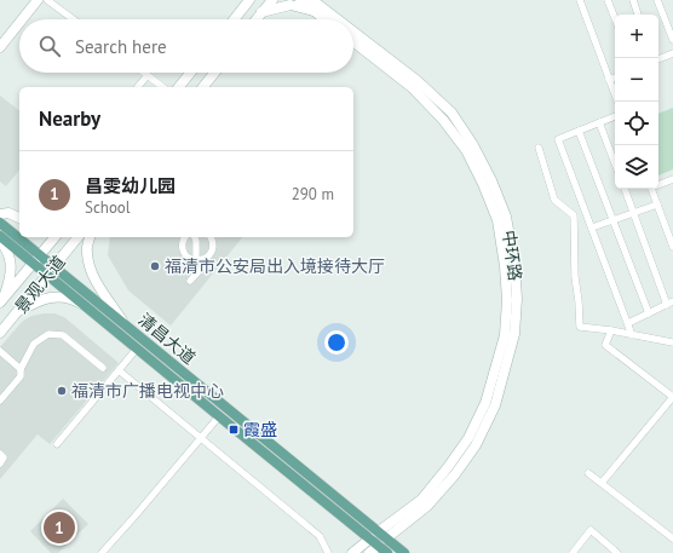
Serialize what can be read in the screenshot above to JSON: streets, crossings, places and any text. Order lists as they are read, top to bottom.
{
  "streets": {
    "main road": ["清昌大道"],
    "street": ["中环路", "景观大道"]
  },
  "crossings": [
    ["中环路", "清昌大道"],
    ["景观大道", "清昌大道"]
  ],
  "places": {
    "other": ["福清市公安局出入境接待大厅", "福清市广播电视中心"],
    "transit": ["霞盛"]
  },
  "page": {
    "map_buttons": ["+", "−"],
    "search": "Search here",
    "heading": "Nearby",
    "list": [
      {
        "mark": "1",
        "name": "昌雯幼儿园",
        "note": "School",
        "value": "290 m"
      }
    ],
    "pins": "1"
  }
}
